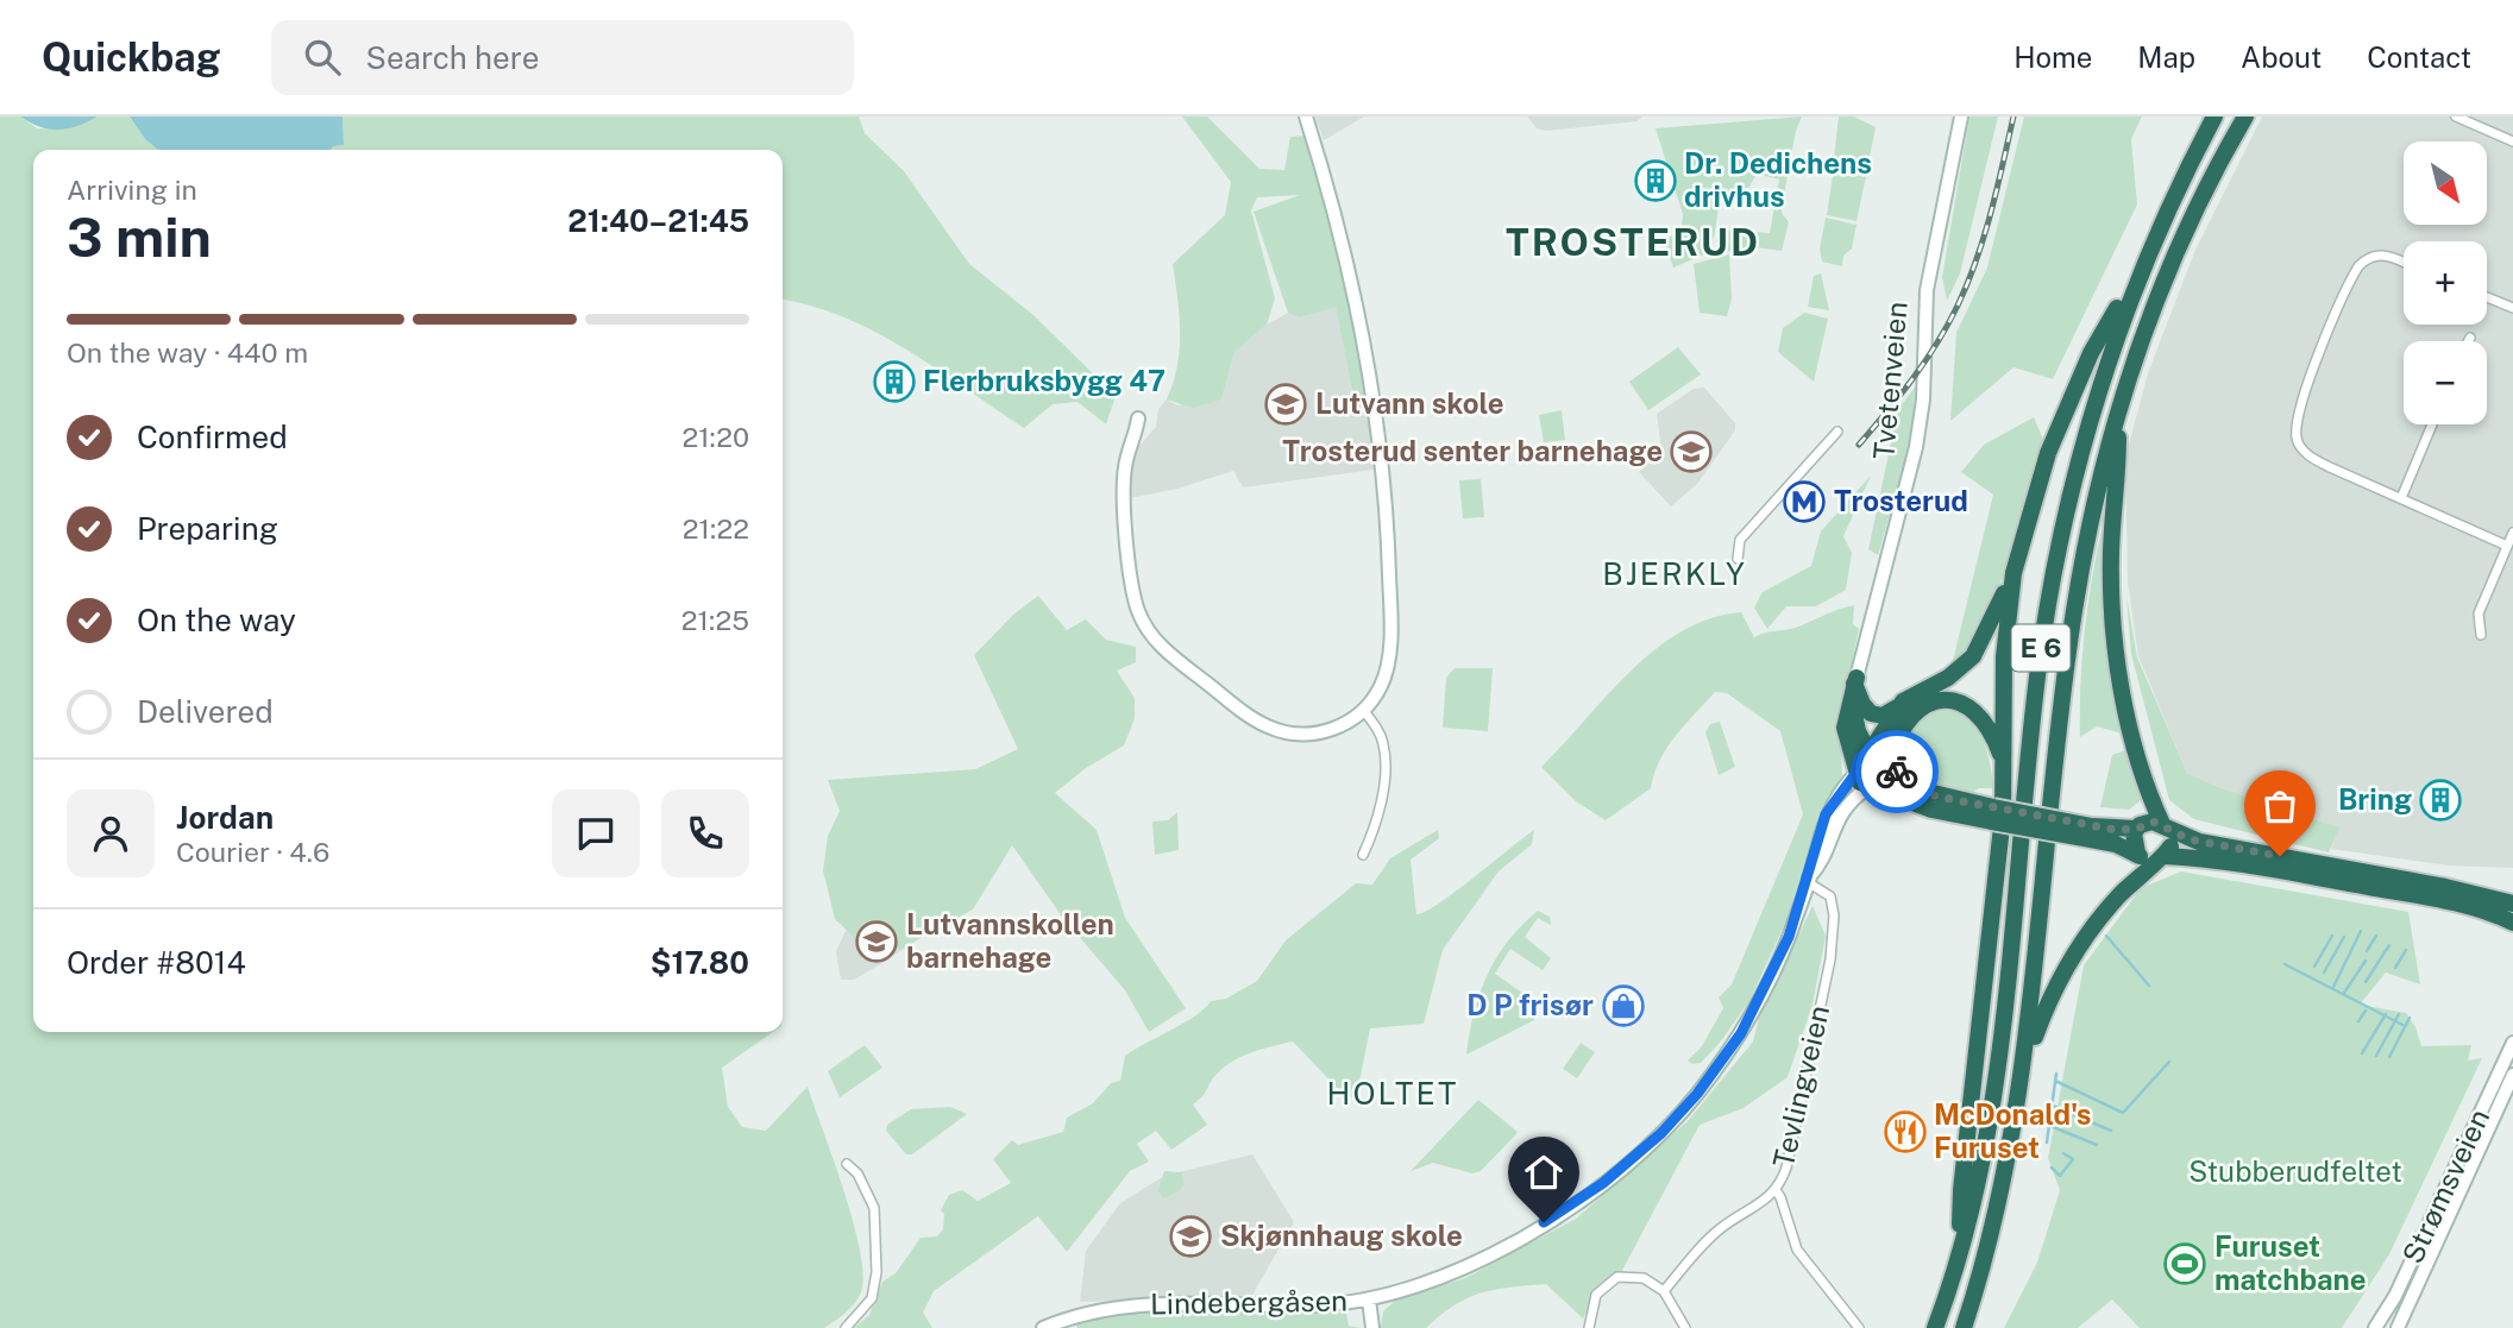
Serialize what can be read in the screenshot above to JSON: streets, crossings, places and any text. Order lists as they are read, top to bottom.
{
  "streets": {
    "highway": ["Tvetenveien", "E 6"],
    "street": ["Tevlingveien", "Strømsveien", "Lindebergåsen"]
  },
  "crossings": [
    ["Tvetenveien", "Lindebergåsen"],
    ["Tevlingveien", "Lindebergåsen"]
  ],
  "districts": ["TROSTERUD", "BJERKLY", "HOLTET"],
  "parks": ["Stubberudfeltet"],
  "places": {
    "building": ["Dr. Dedichens drivhus", "Flerbruksbygg 47", "Bring"],
    "school or university": [
      "Lutvann skole",
      "Trosterud senter barnehage",
      "Lutvannskollen barnehage",
      "Skjønnhaug skole"
    ],
    "metro station": ["Trosterud"],
    "shop": ["D P frisør"],
    "restaurant": ["McDonald's Furuset"],
    "sports": ["Furuset matchbane"]
  },
  "north": "bottom right",
  "page": {
    "header": "Quickbag",
    "search": "Search here",
    "nav": [
      "Home",
      "Map",
      "About",
      "Contact"
    ],
    "map_buttons": ["+", "−"],
    "heading": ["3 min", "Arriving in", "21:40–21:45"],
    "panel": [
      "Jordan",
      "Courier · 4.6",
      "Order #8014",
      "$17.80"
    ],
    "bar": "On the way · 440 m",
    "list": [
      ["Confirmed", "21:20"],
      ["Preparing", "21:22"],
      ["On the way", "21:25"],
      "Delivered"
    ]
  }
}
